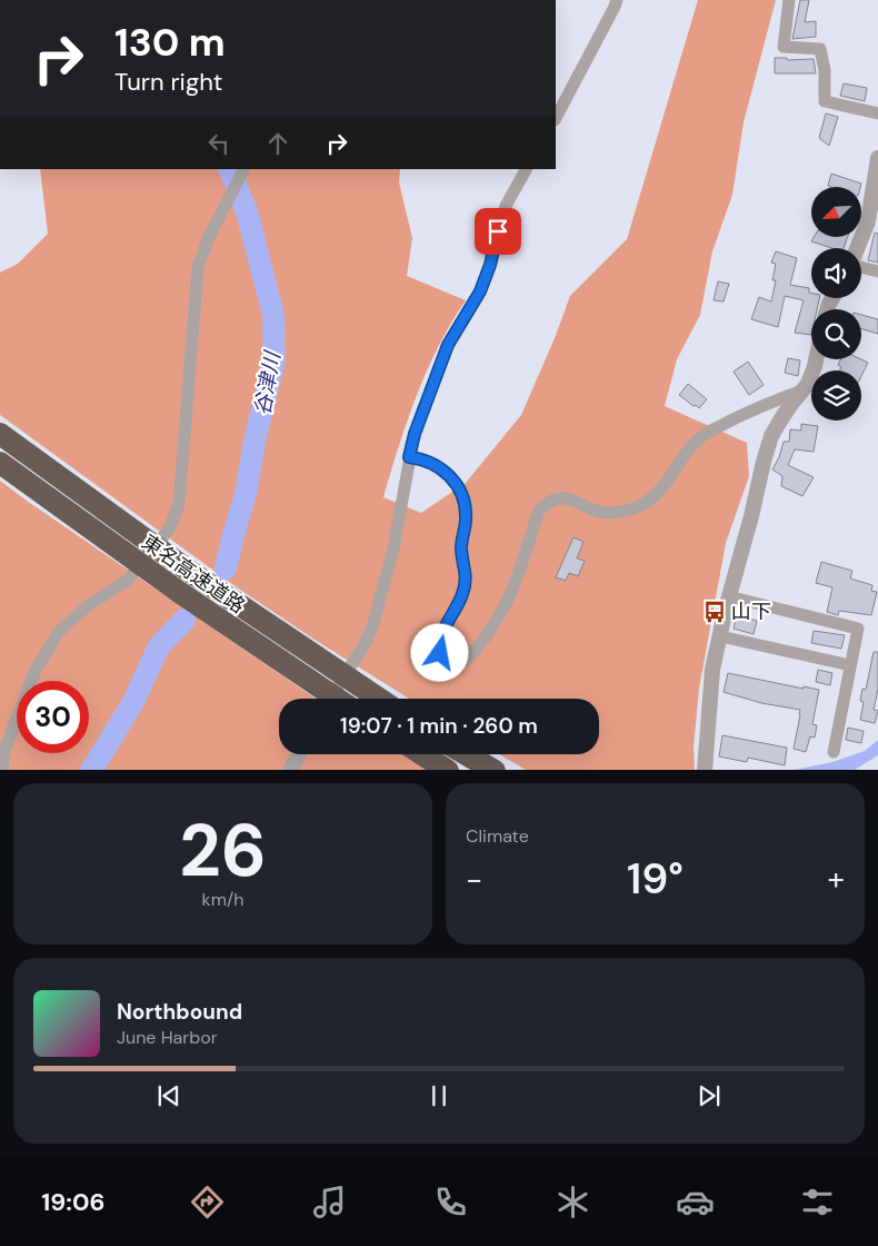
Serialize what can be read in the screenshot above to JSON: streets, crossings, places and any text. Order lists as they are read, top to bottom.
{
  "streets": {
    "highway": ["東名高速道路"]
  },
  "water": ["谷津川"],
  "places": {
    "bus stop": ["山下"]
  },
  "north": "bottom left",
  "page": {
    "turn": ["130 m", "Turn right"],
    "limit": "30",
    "trip": "19:07 · 1 min · 260 m",
    "tile": [
      ["26", "km/h"],
      "Climate"
    ],
    "heat": ["−", "19°", "+"],
    "song": ["Northbound", "June Harbor"],
    "tabs": "19:06"
  }
}
